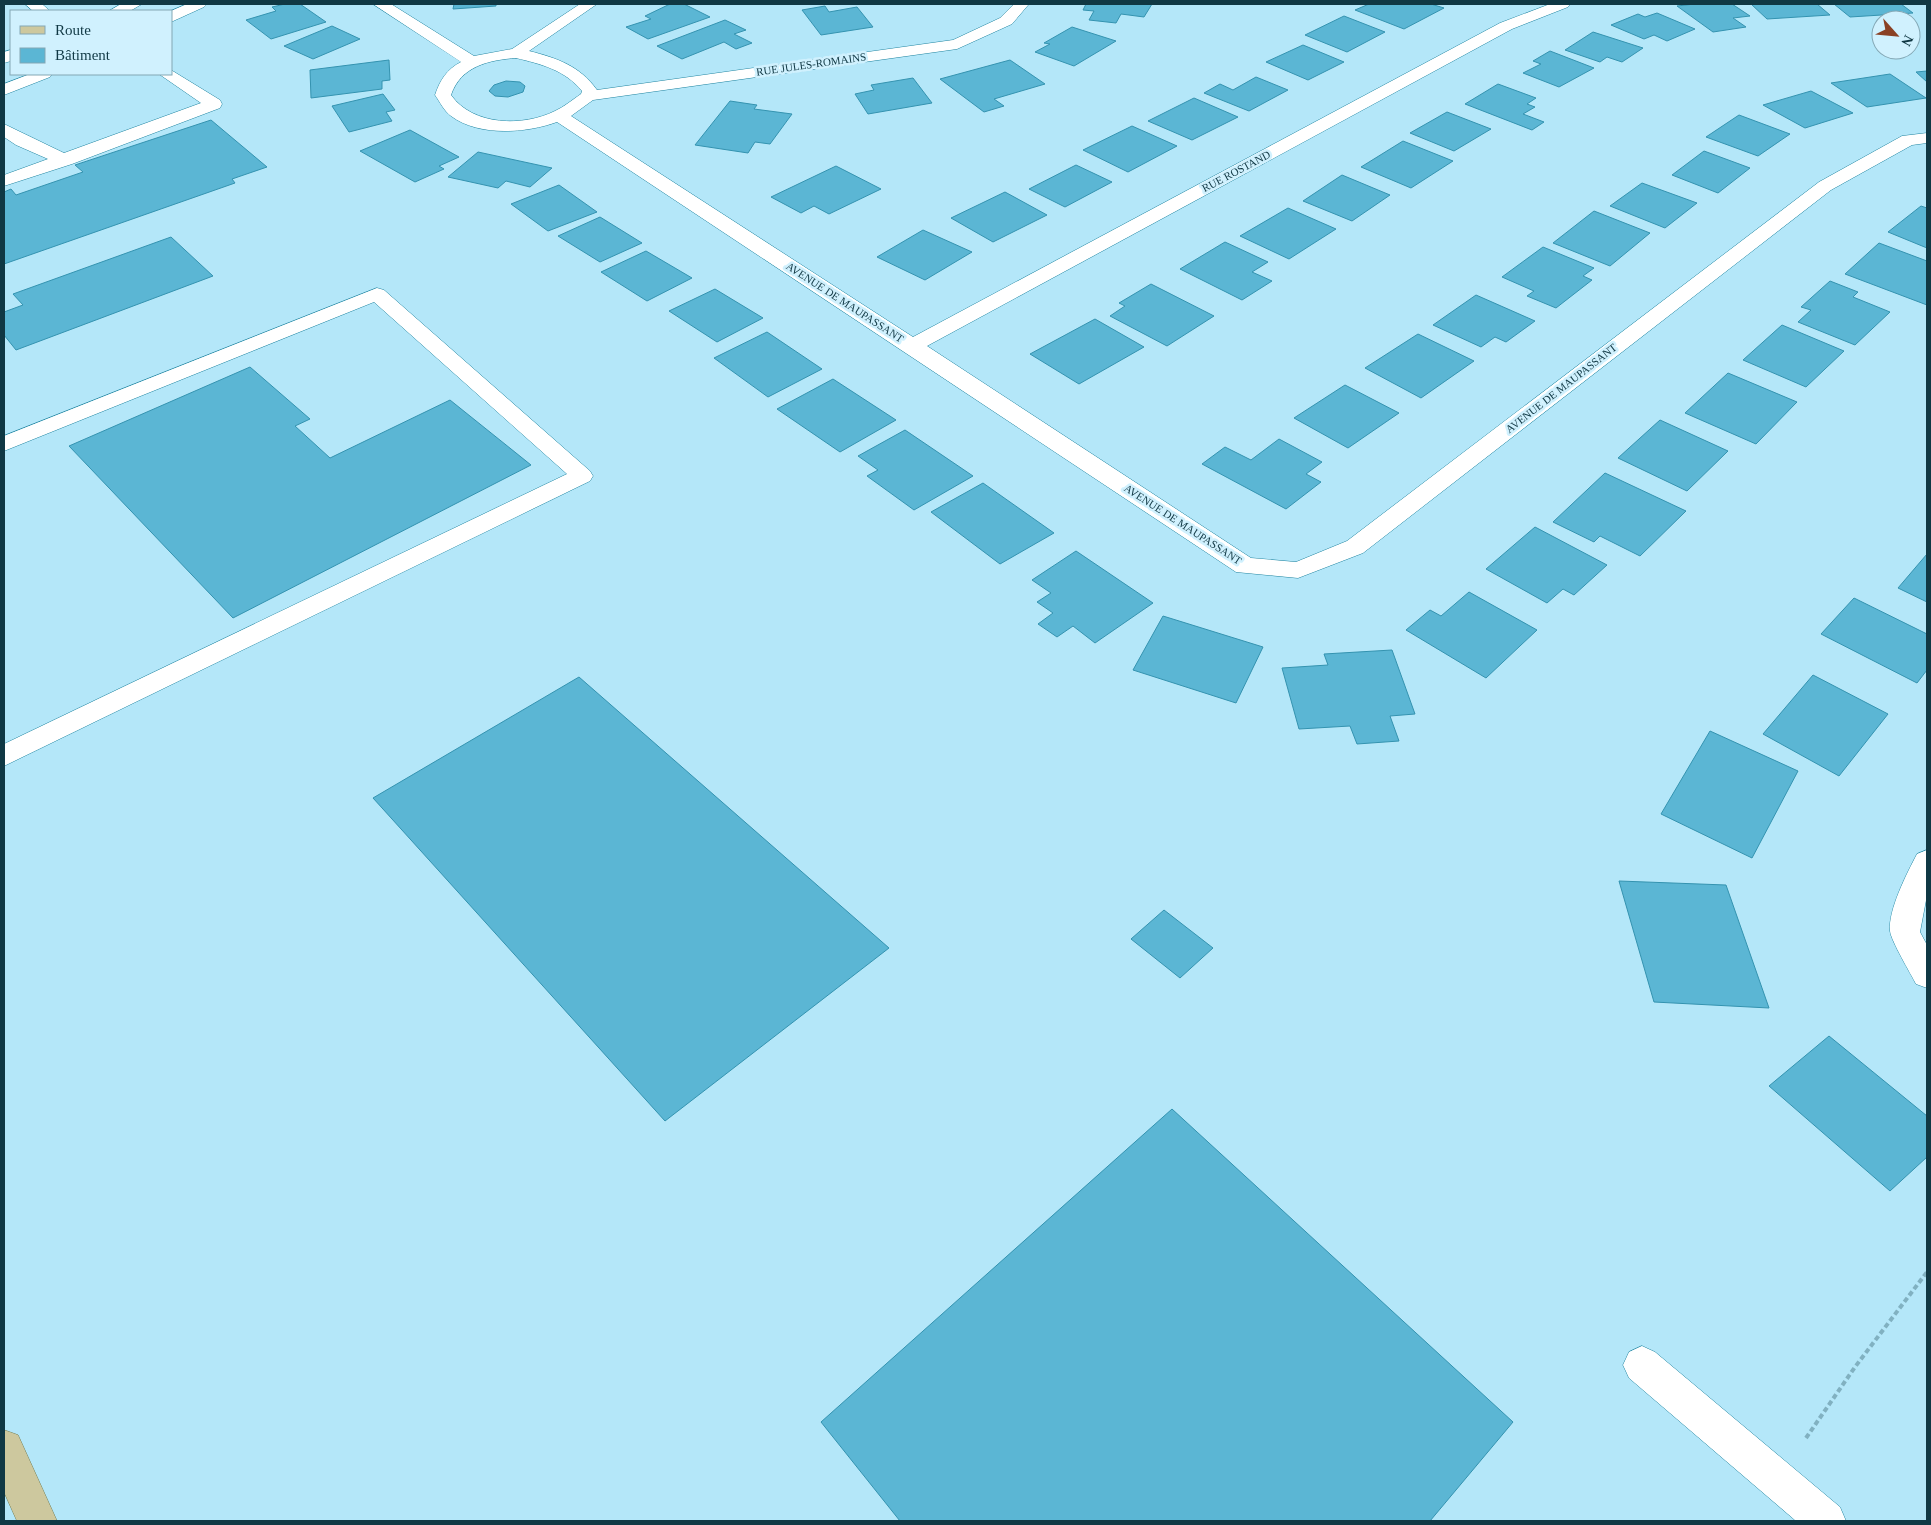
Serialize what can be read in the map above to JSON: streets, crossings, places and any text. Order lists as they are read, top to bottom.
{
  "streets": {
    "street": ["RUE JULES-ROMAINS", "RUE ROSTAND", "AVENUE DE MAUPASSANT"]
  },
  "crossings": [
    ["RUE ROSTAND", "AVENUE DE MAUPASSANT"]
  ],
  "legend": ["Route", "Bâtiment"],
  "north": "bottom right"
}
